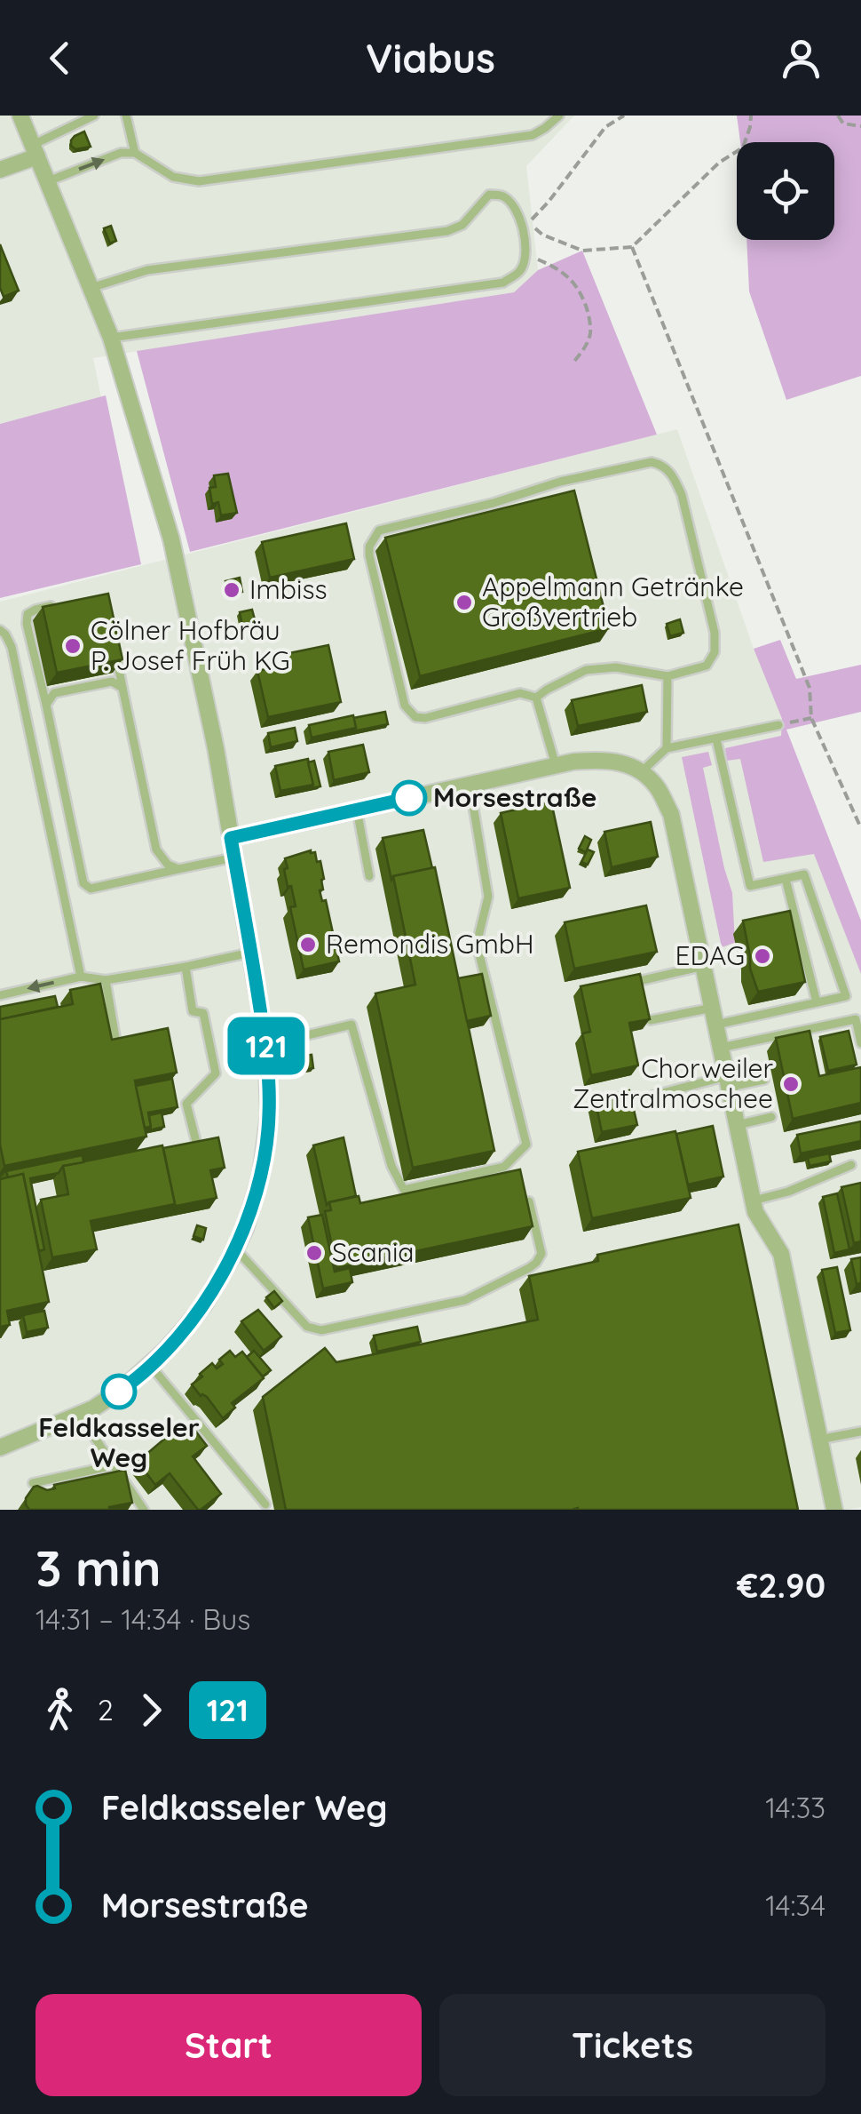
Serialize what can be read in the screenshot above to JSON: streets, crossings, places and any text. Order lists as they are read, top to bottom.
{
  "places": [
    "Imbiss",
    "Appelmann Getränke Großvertrieb",
    "Cölner Hofbräu P. Josef Früh KG",
    "Morsestraße",
    "Remondis GmbH",
    "EDAG",
    "Chorweiler Zentralmoschee",
    "Scania",
    "Feldkasseler Weg"
  ],
  "lines": ["bus line 121"],
  "page": {
    "header": "Viabus",
    "on_map": "121",
    "heading": ["3 min", "14:31 – 14:34 · Bus", "€2.90"],
    "legs": ["2", "121"],
    "list": [
      {
        "name": "Feldkasseler Weg",
        "value": "14:33"
      },
      {
        "name": "Morsestraße",
        "value": "14:34"
      }
    ],
    "buttons": ["Start", "Tickets"]
  }
}
